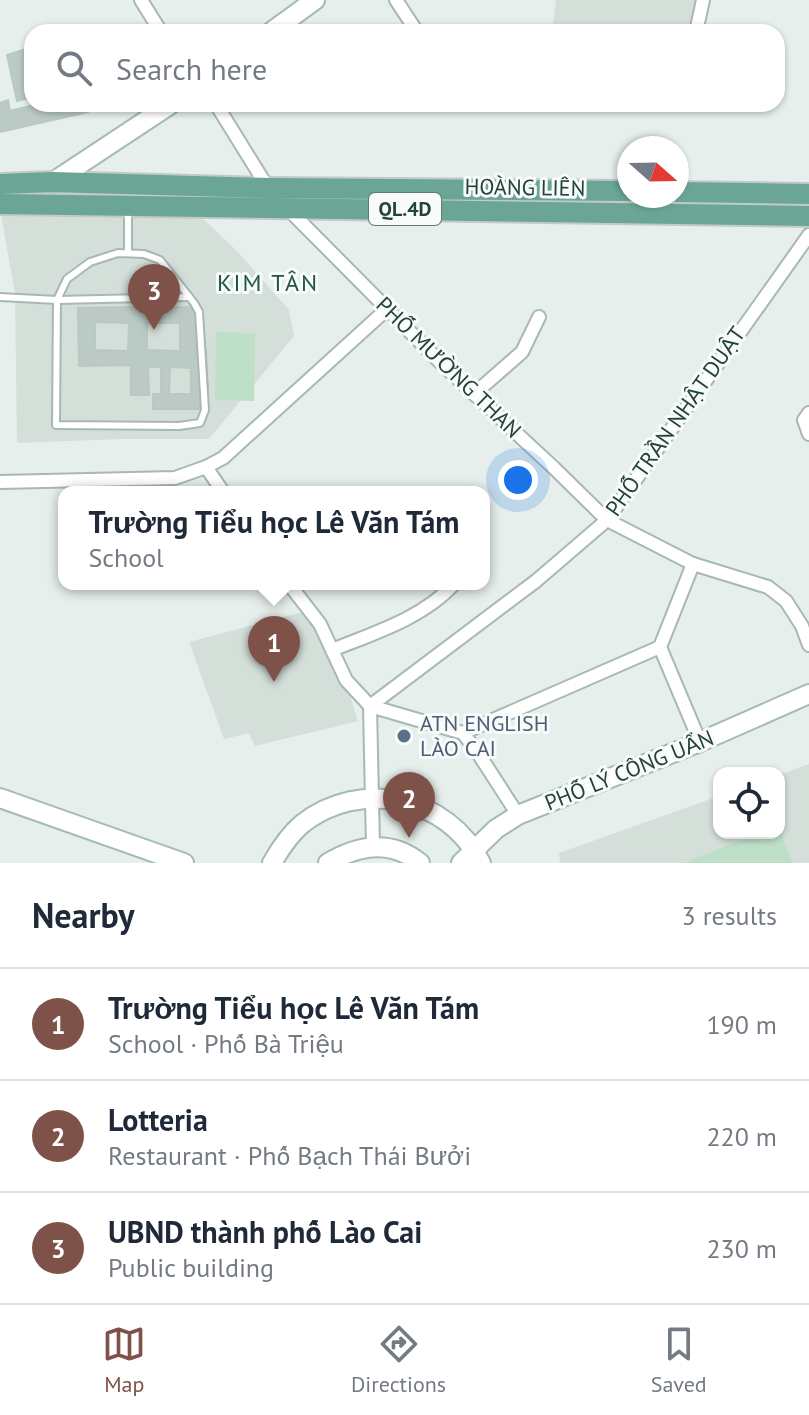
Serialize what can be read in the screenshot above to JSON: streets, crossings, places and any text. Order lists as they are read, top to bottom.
{
  "streets": {
    "main road": ["HOÀNG LIÊN", "QL.4D", "PHỐ LÝ CÔNG UẨN"],
    "street": ["PHỐ MƯỜNG THAN", "PHỐ TRẦN NHẬT DUẬT"]
  },
  "crossings": [
    ["HOÀNG LIÊN", "PHỐ MƯỜNG THAN"],
    ["PHỐ MƯỜNG THAN", "PHỐ TRẦN NHẬT DUẬT"]
  ],
  "districts": ["KIM TÂN"],
  "places": ["ATN ENGLISH LÀO CAI"],
  "north": "right",
  "page": {
    "search": "Search here",
    "pins": ["3", "1", "2"],
    "popup": ["Trường Tiểu học Lê Văn Tám", "School"],
    "heading": ["Nearby", "3 results"],
    "list": [
      {
        "mark": "1",
        "name": "Trường Tiểu học Lê Văn Tám",
        "note": "School · Phố Bà Triệu",
        "value": "190 m"
      },
      {
        "mark": "2",
        "name": "Lotteria",
        "note": "Restaurant · Phố Bạch Thái Bưởi",
        "value": "220 m"
      },
      {
        "mark": "3",
        "name": "UBND thành phố Lào Cai",
        "note": "Public building",
        "value": "230 m"
      }
    ],
    "nav": ["Map", "Directions", "Saved"]
  }
}
